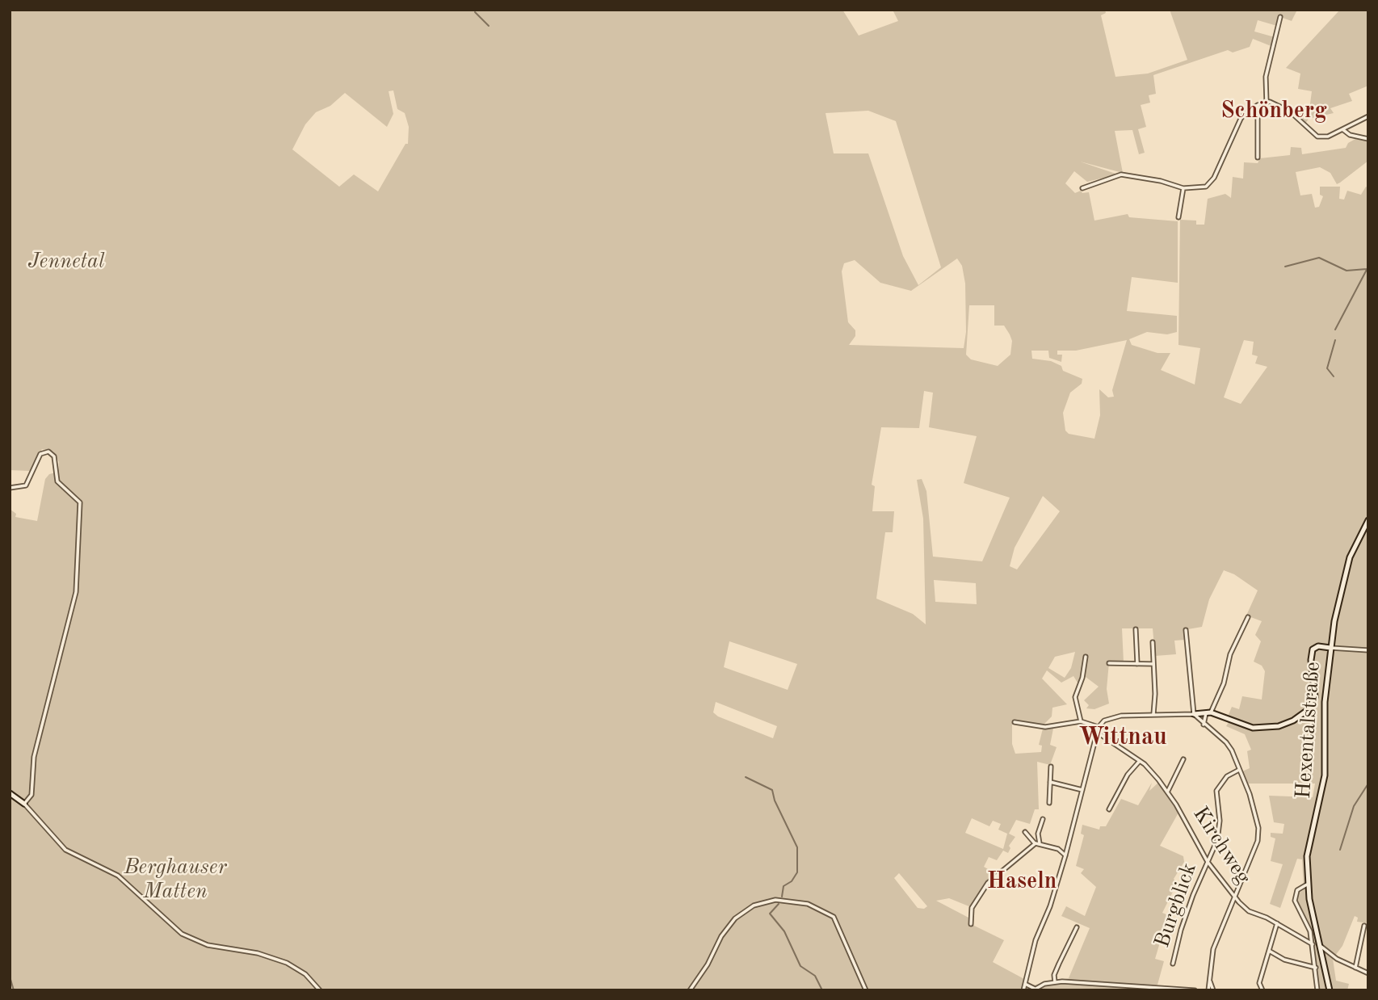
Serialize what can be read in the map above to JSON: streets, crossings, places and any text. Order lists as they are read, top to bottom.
{
  "streets": {
    "main road": ["Hexentalstraße"],
    "street": ["Kirchweg", "Burgblick"]
  },
  "crossings": [
    ["Kirchweg", "Burgblick"]
  ],
  "districts": ["Schönberg", "Wittnau", "Haseln"],
  "parks": ["Jennetal", "Berghauser Matten"]
}
